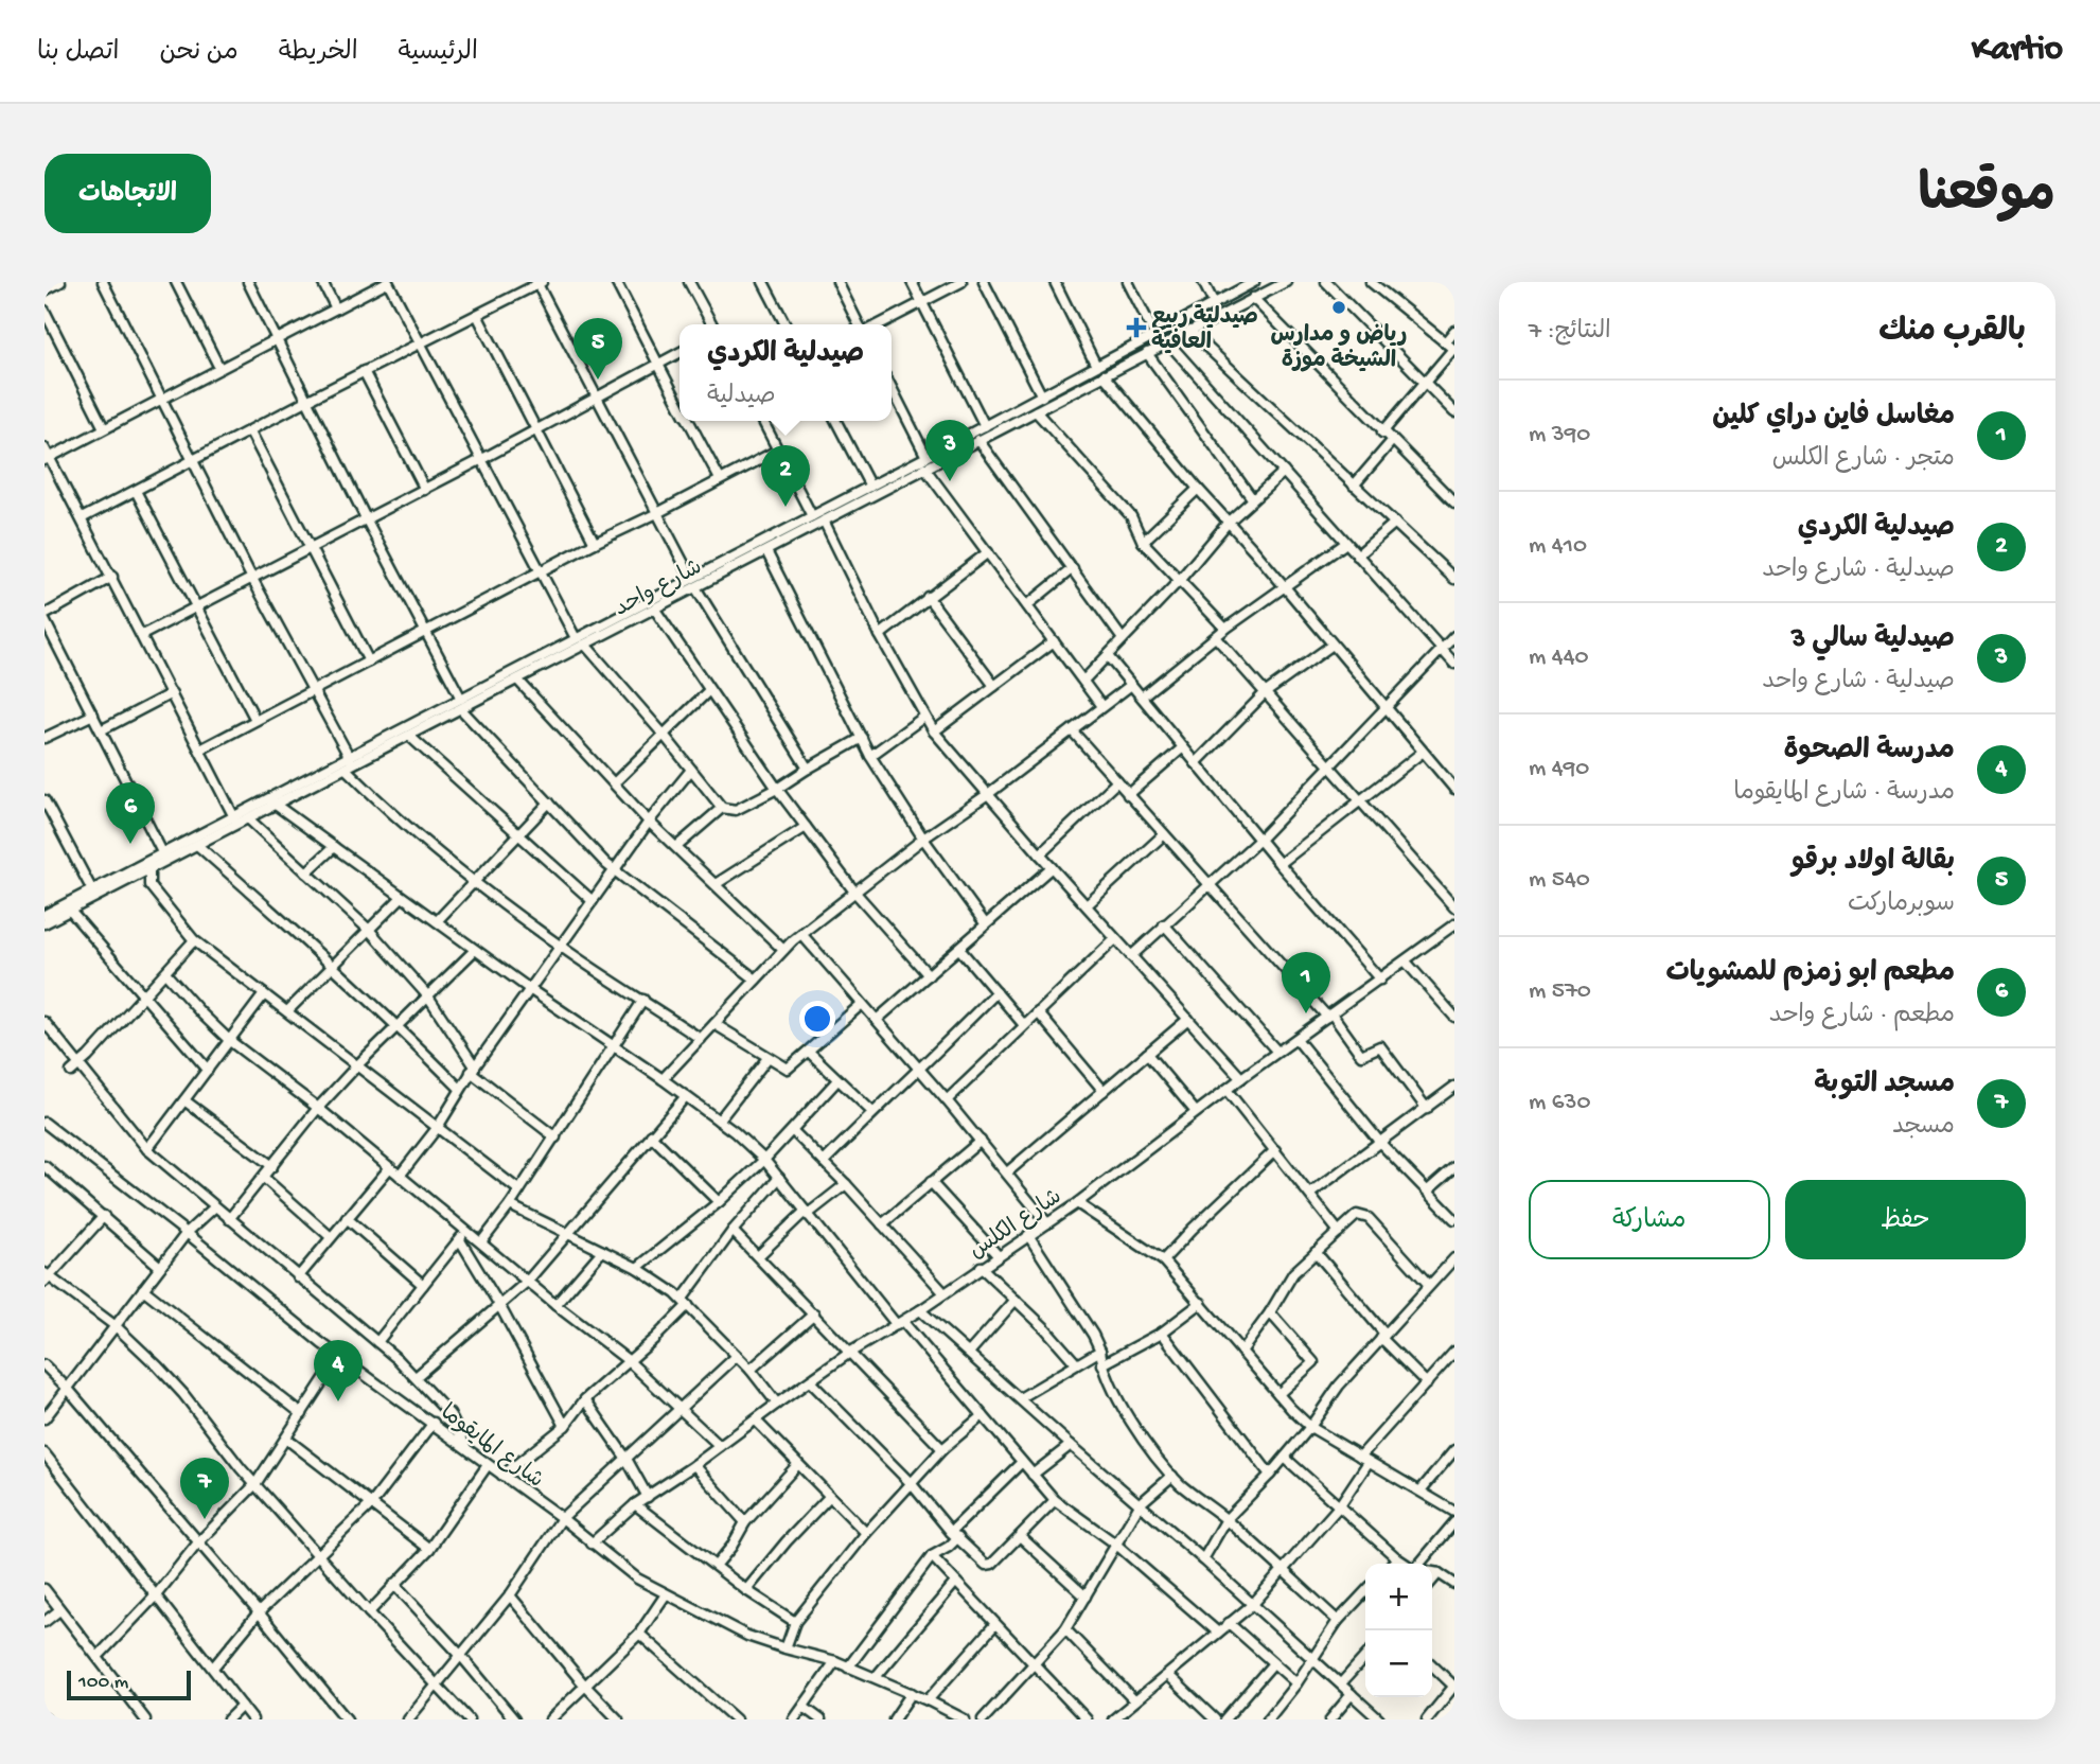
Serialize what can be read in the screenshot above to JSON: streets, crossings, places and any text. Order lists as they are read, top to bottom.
{
  "streets": {
    "street": ["شارع واحد", "شارع الكلس", "شارع المايقوما"]
  },
  "crossings": [
    ["شارع الكلس", "شارع المايقوما"]
  ],
  "places": {
    "other": ["رياض و مدارس الشيخة موزة"],
    "health": ["صيدلية ربيع العافية"]
  },
  "scale_bar": "100 m",
  "page": {
    "header": "Kartio",
    "nav": [
      "الرئيسية",
      "الخريطة",
      "من نحن",
      "اتصل بنا"
    ],
    "title": "موقعنا",
    "buttons": [
      "الاتجاهات",
      ["حفظ", "مشاركة"]
    ],
    "heading": ["بالقرب منك", "النتائج: 7"],
    "pins": [
      "5",
      "3",
      "2",
      "6",
      "1",
      "4",
      "7"
    ],
    "popup": ["صيدلية الكردي", "صيدلية"],
    "list": [
      {
        "mark": "1",
        "name": "مغاسل فاين دراي كلين",
        "note": "متجر · شارع الكلس",
        "value": "390 m"
      },
      {
        "mark": "2",
        "name": "صيدلية الكردي",
        "note": "صيدلية · شارع واحد",
        "value": "410 m"
      },
      {
        "mark": "3",
        "name": "صيدلية سالي 3",
        "note": "صيدلية · شارع واحد",
        "value": "440 m"
      },
      {
        "mark": "4",
        "name": "مدرسة الصحوة",
        "note": "مدرسة · شارع المايقوما",
        "value": "490 m"
      },
      {
        "mark": "5",
        "name": "بقالة اولاد برقو",
        "note": "سوبرماركت",
        "value": "540 m"
      },
      {
        "mark": "6",
        "name": "مطعم ابو زمزم للمشويات",
        "note": "مطعم · شارع واحد",
        "value": "570 m"
      },
      {
        "mark": "7",
        "name": "مسجد التوبة",
        "note": "مسجد",
        "value": "630 m"
      }
    ],
    "map_buttons": ["+", "−"],
    "scale": "100 m"
  }
}
